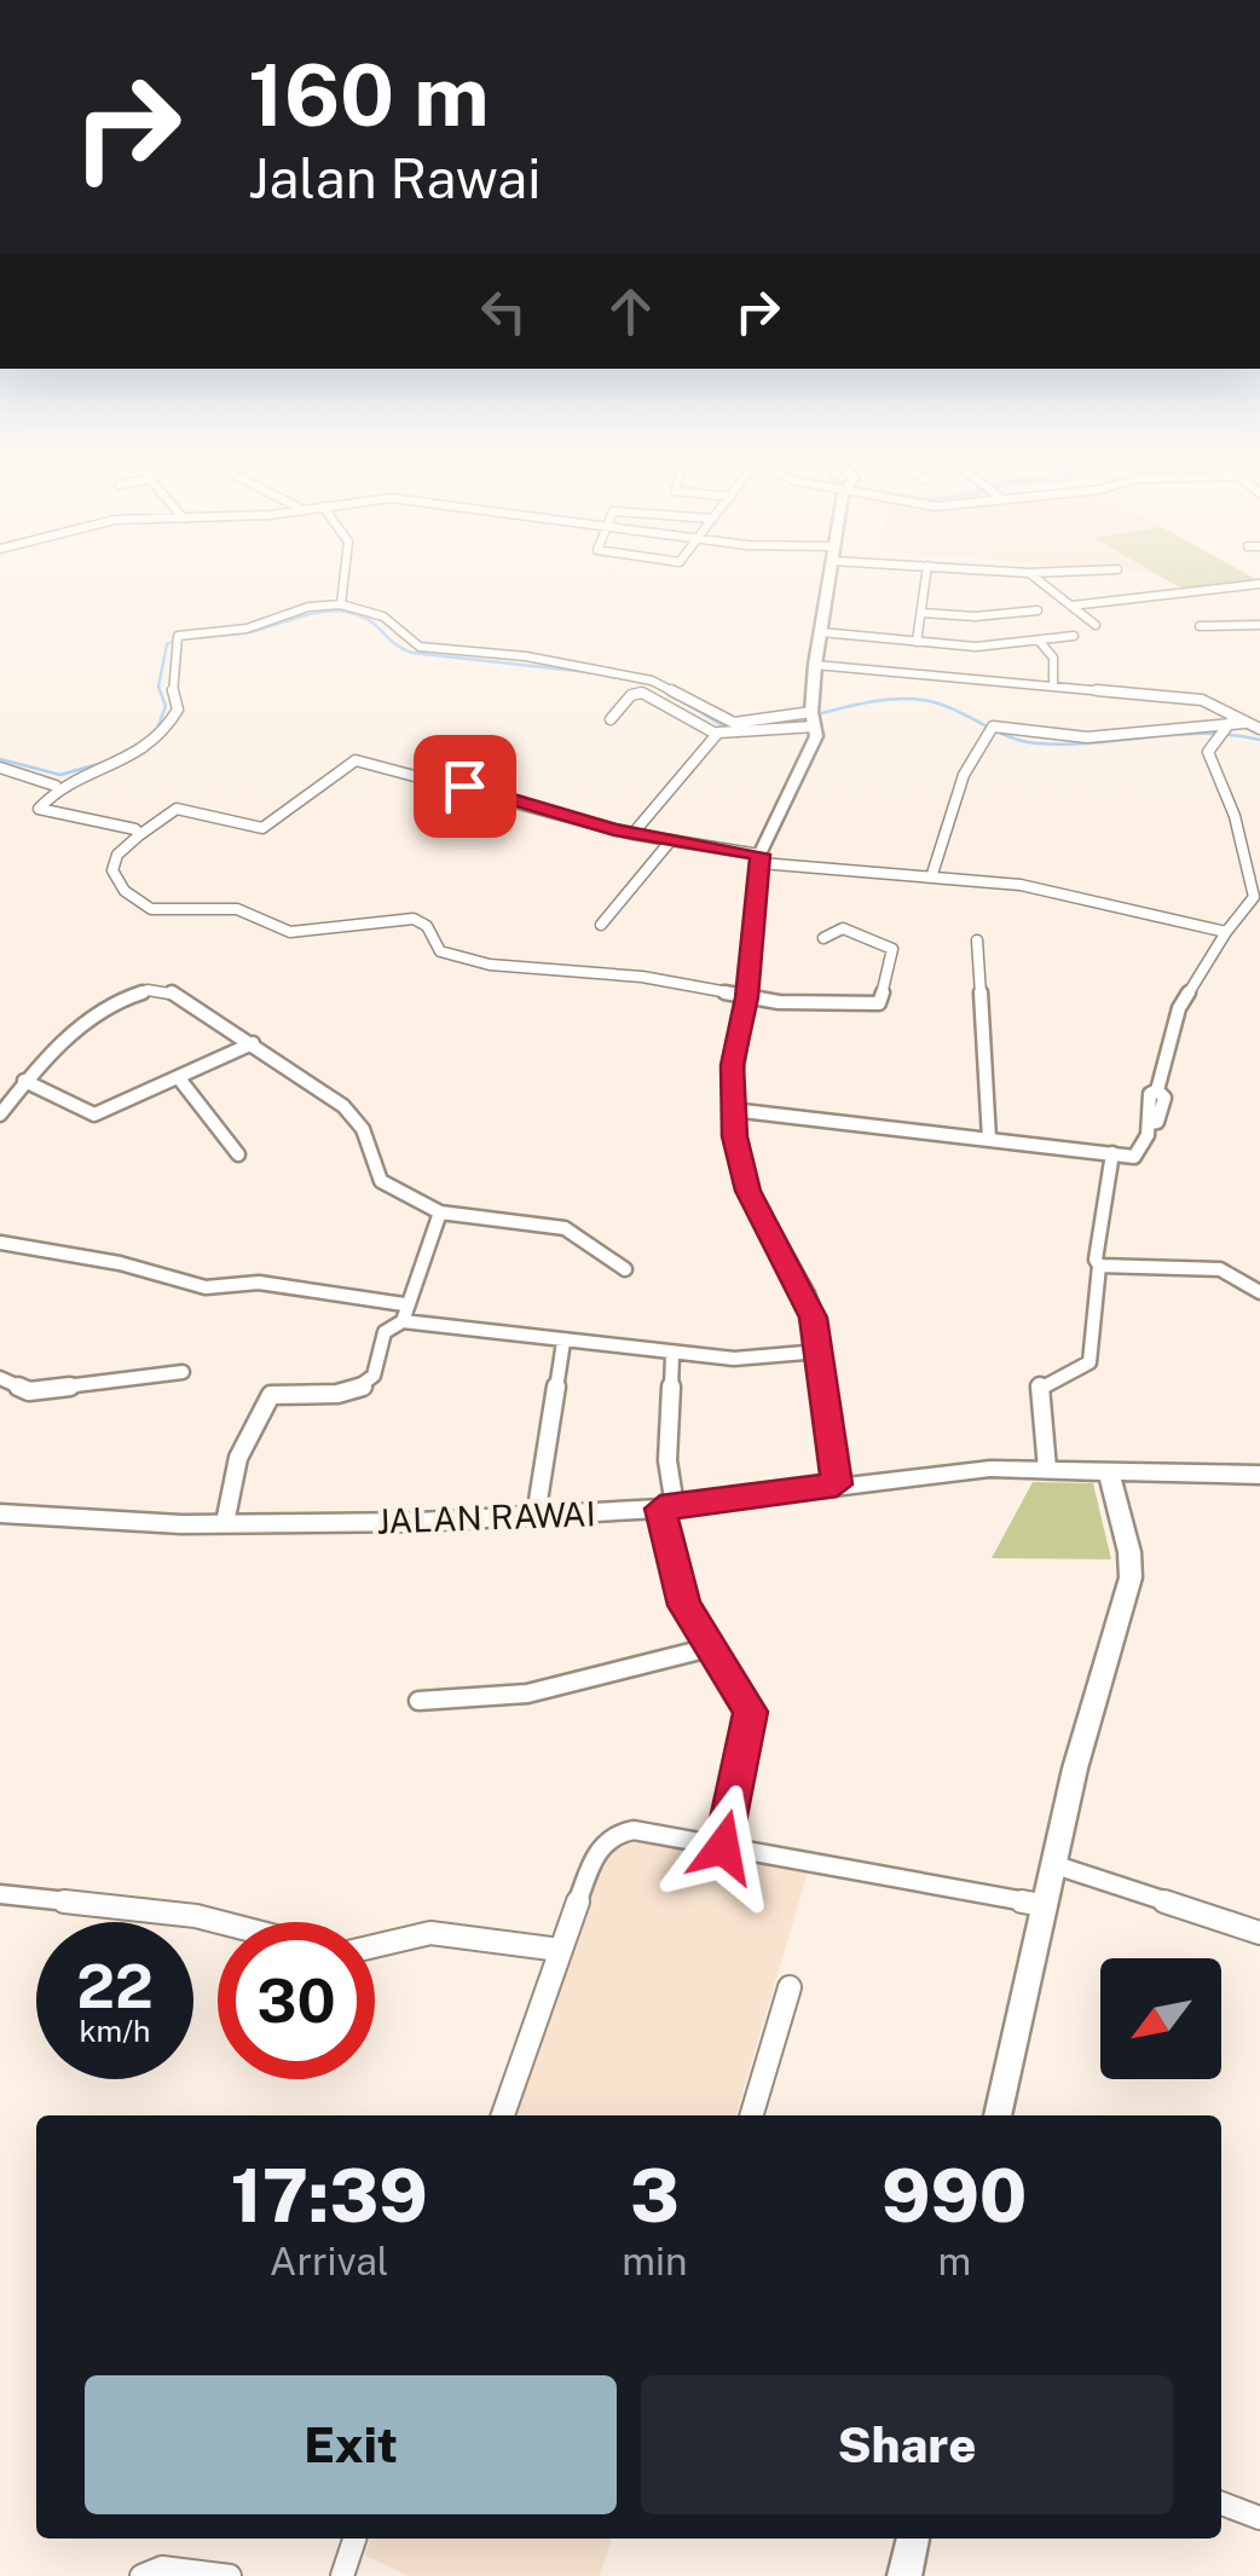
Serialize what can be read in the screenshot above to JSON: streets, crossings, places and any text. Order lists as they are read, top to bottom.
{
  "streets": {
    "street": ["JALAN RAWAI"]
  },
  "north": "bottom left",
  "page": {
    "turn": ["160 m", "Jalan Rawai"],
    "speed": "22 km/h",
    "limit": "30",
    "eta": [
      "17:39",
      "Arrival",
      "3",
      "min",
      "990",
      "m"
    ],
    "buttons": ["Exit", "Share"]
  }
}
